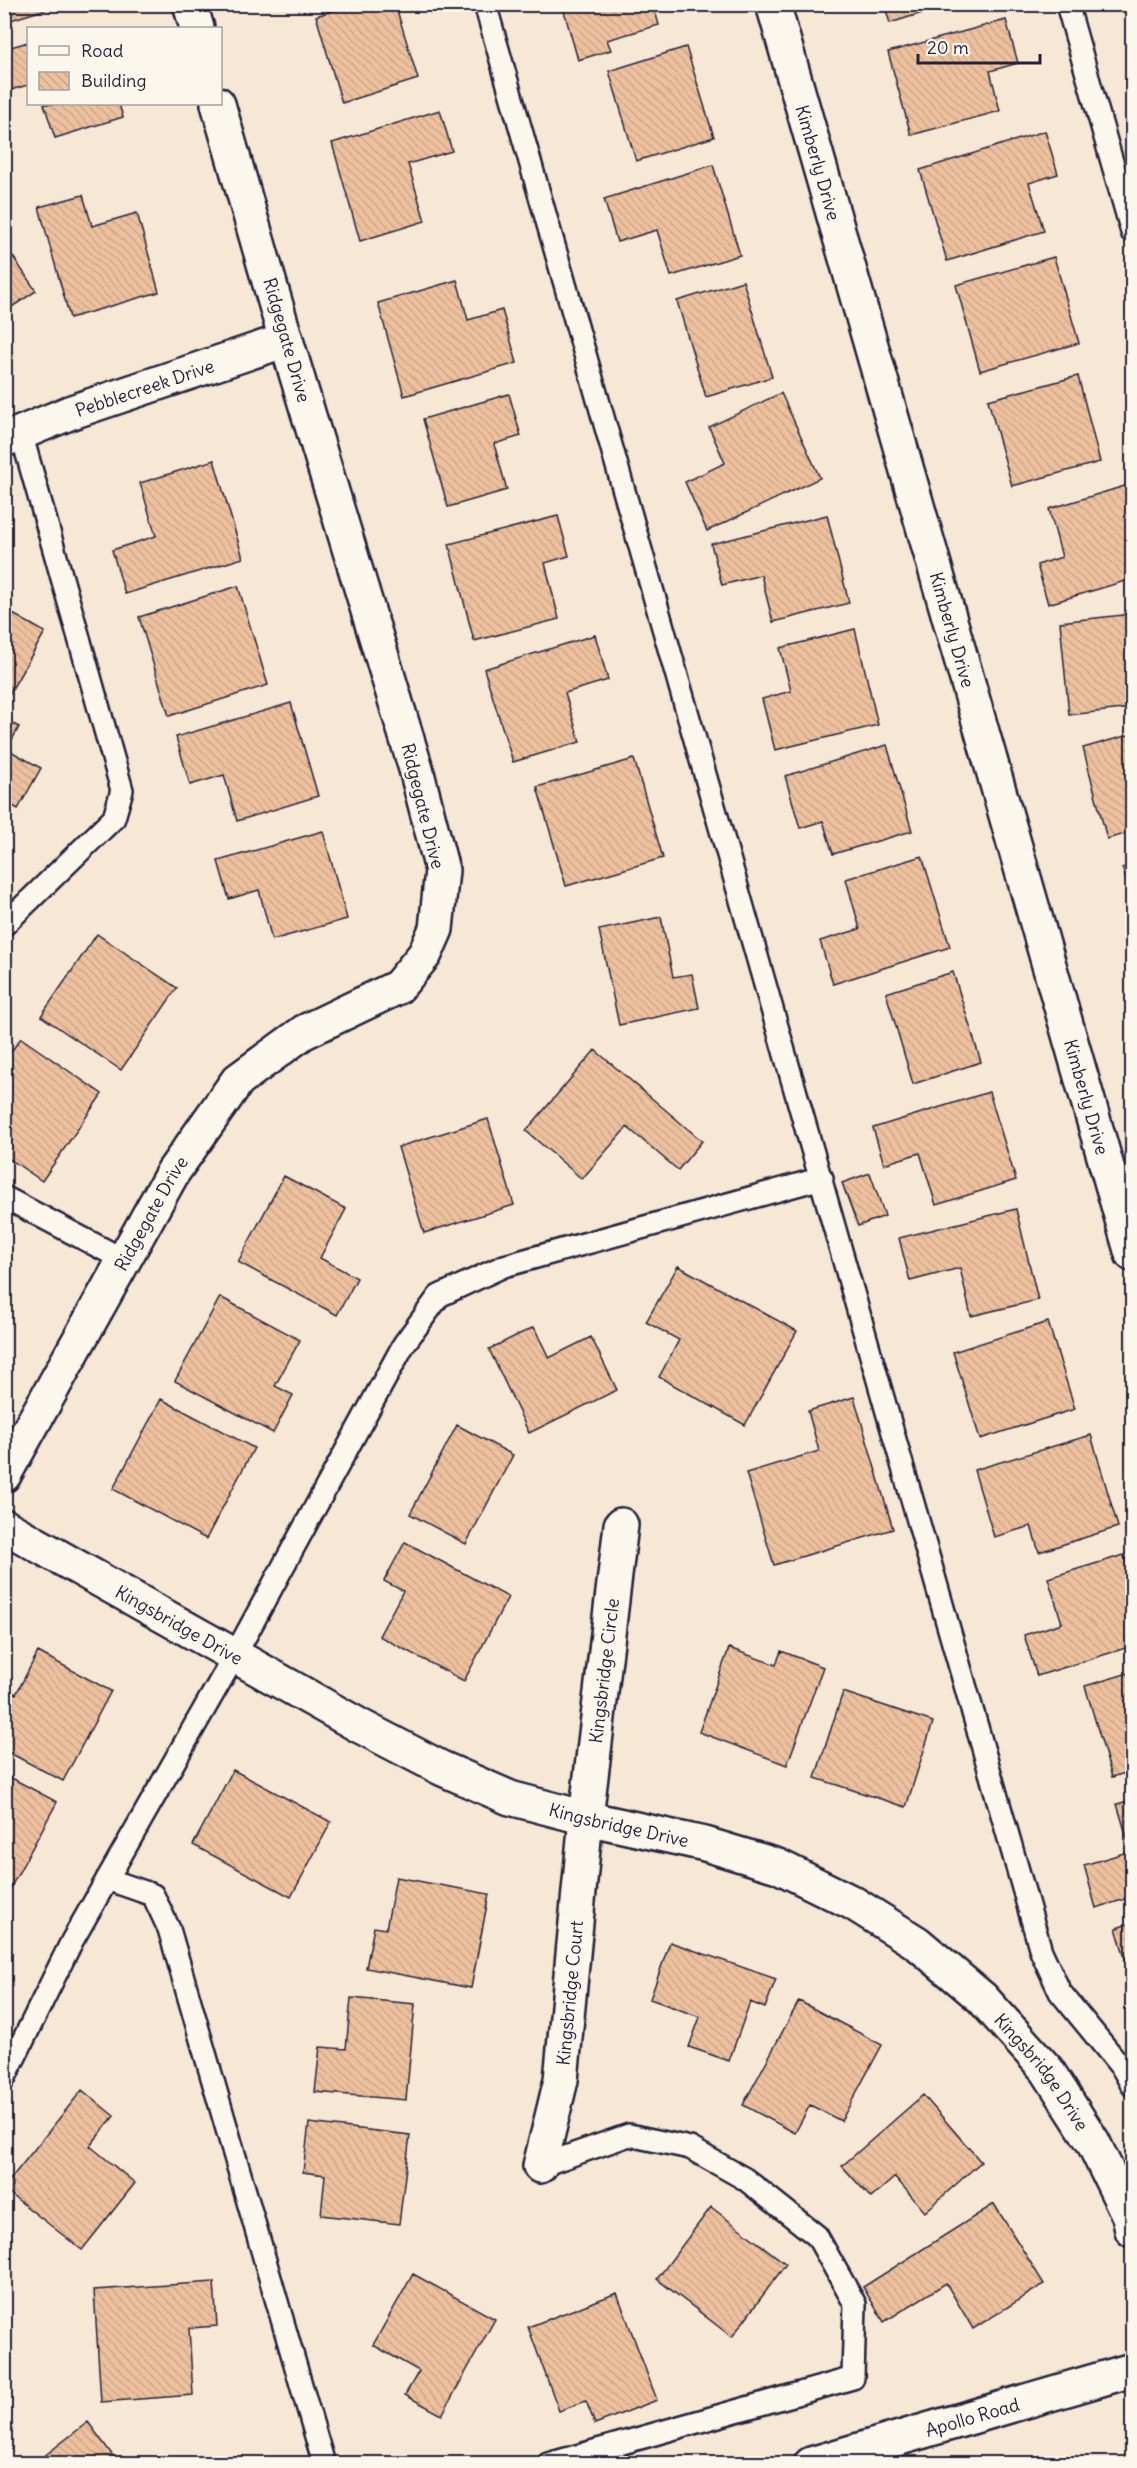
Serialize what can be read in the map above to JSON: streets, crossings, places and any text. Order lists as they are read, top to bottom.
{
  "streets": {
    "street": [
      "Kimberly Drive",
      "Ridgegate Drive",
      "Pebblecreek Drive",
      "Kingsbridge Drive",
      "Kingsbridge Circle",
      "Kingsbridge Court",
      "Apollo Road"
    ]
  },
  "crossings": [
    ["Ridgegate Drive", "Pebblecreek Drive"],
    ["Kingsbridge Drive", "Kingsbridge Circle"],
    ["Kingsbridge Drive", "Kingsbridge Court"],
    ["Kingsbridge Circle", "Kingsbridge Court"]
  ],
  "legend": ["Road", "Building"],
  "scale_bar": "20 m"
}
